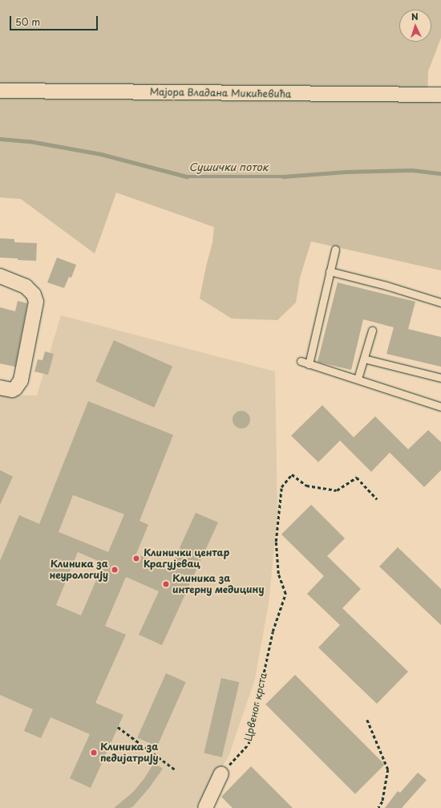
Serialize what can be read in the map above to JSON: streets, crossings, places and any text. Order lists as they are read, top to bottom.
{
  "streets": {
    "street": ["Мајора Владана Микићевића"],
    "path": ["Црвеног крста"]
  },
  "water": ["Сушички поток"],
  "places": [
    "Клинички центар Крагујевац",
    "Клиника за неурологију",
    "Клиника за интерну медицину",
    "Клиника за педијатрију"
  ],
  "scale_bar": "50 m",
  "north": "top"
}
